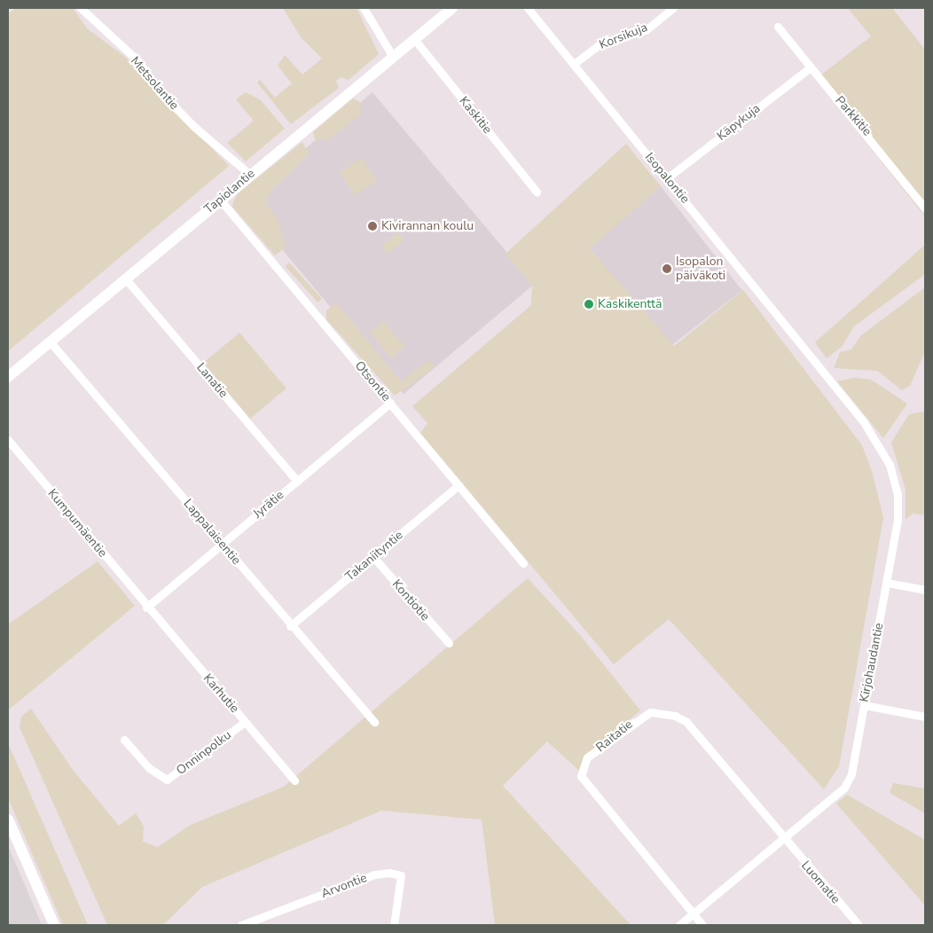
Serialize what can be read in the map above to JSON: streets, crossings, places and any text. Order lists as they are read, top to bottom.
{
  "streets": {
    "street": [
      "Korsikuja",
      "Metsolantie",
      "Kaskitie",
      "Parkkitie",
      "Käpykuja",
      "Isopalontie",
      "Tapiolantie",
      "Lanatie",
      "Otsontie",
      "Jyrätie",
      "Kumpumäentie",
      "Lappalaisentie",
      "Takaniityntie",
      "Kontiotie",
      "Kirjohaudantie",
      "Karhutie",
      "Raitatie",
      "Onninpolku",
      "Luomatie",
      "Arvontie"
    ]
  },
  "crossings": [
    ["Korsikuja", "Isopalontie"],
    ["Metsolantie", "Tapiolantie"],
    ["Kaskitie", "Tapiolantie"],
    ["Parkkitie", "Käpykuja"],
    ["Käpykuja", "Isopalontie"],
    ["Isopalontie", "Kirjohaudantie"],
    ["Tapiolantie", "Lanatie"],
    ["Tapiolantie", "Otsontie"],
    ["Tapiolantie", "Lappalaisentie"],
    ["Lanatie", "Jyrätie"],
    ["Otsontie", "Jyrätie"],
    ["Otsontie", "Takaniityntie"],
    ["Jyrätie", "Kumpumäentie"],
    ["Jyrätie", "Lappalaisentie"],
    ["Jyrätie", "Karhutie"],
    ["Kumpumäentie", "Karhutie"],
    ["Lappalaisentie", "Takaniityntie"],
    ["Takaniityntie", "Kontiotie"],
    ["Kirjohaudantie", "Raitatie"],
    ["Kirjohaudantie", "Luomatie"],
    ["Karhutie", "Onninpolku"],
    ["Raitatie", "Luomatie"]
  ],
  "places": ["Kivirannan koulu", "Isopalon päiväkoti", "Kaskikenttä"]
}
